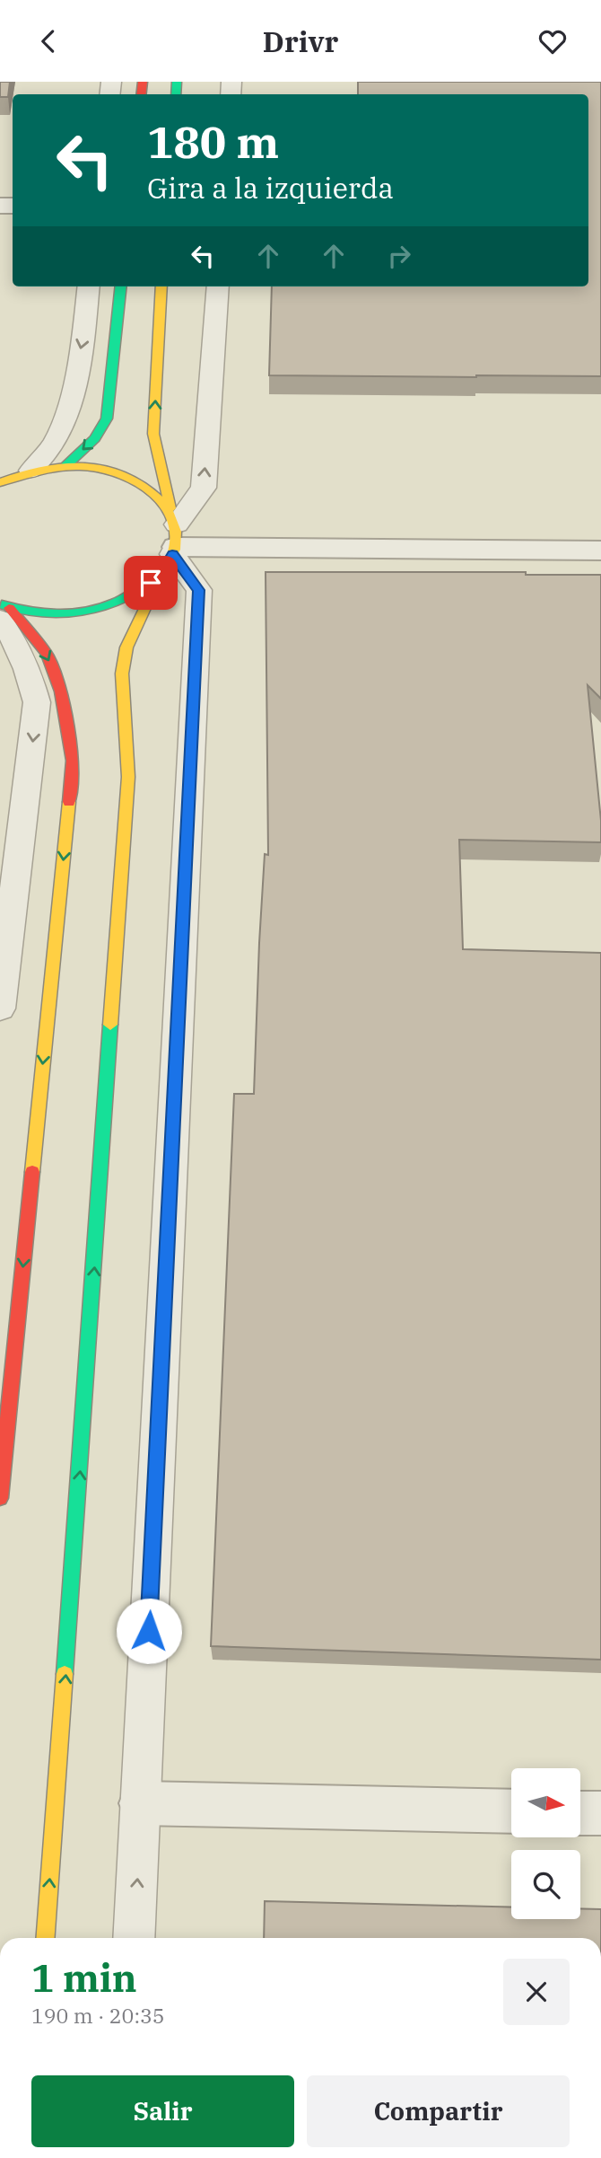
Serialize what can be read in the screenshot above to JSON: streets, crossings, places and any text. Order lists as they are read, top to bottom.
{
  "north": "right",
  "page": {
    "header": "Drivr",
    "turn": ["180 m", "Gira a la izquierda"],
    "heading": ["1 min", "190 m · 20:35"],
    "buttons": ["Salir", "Compartir"]
  }
}
